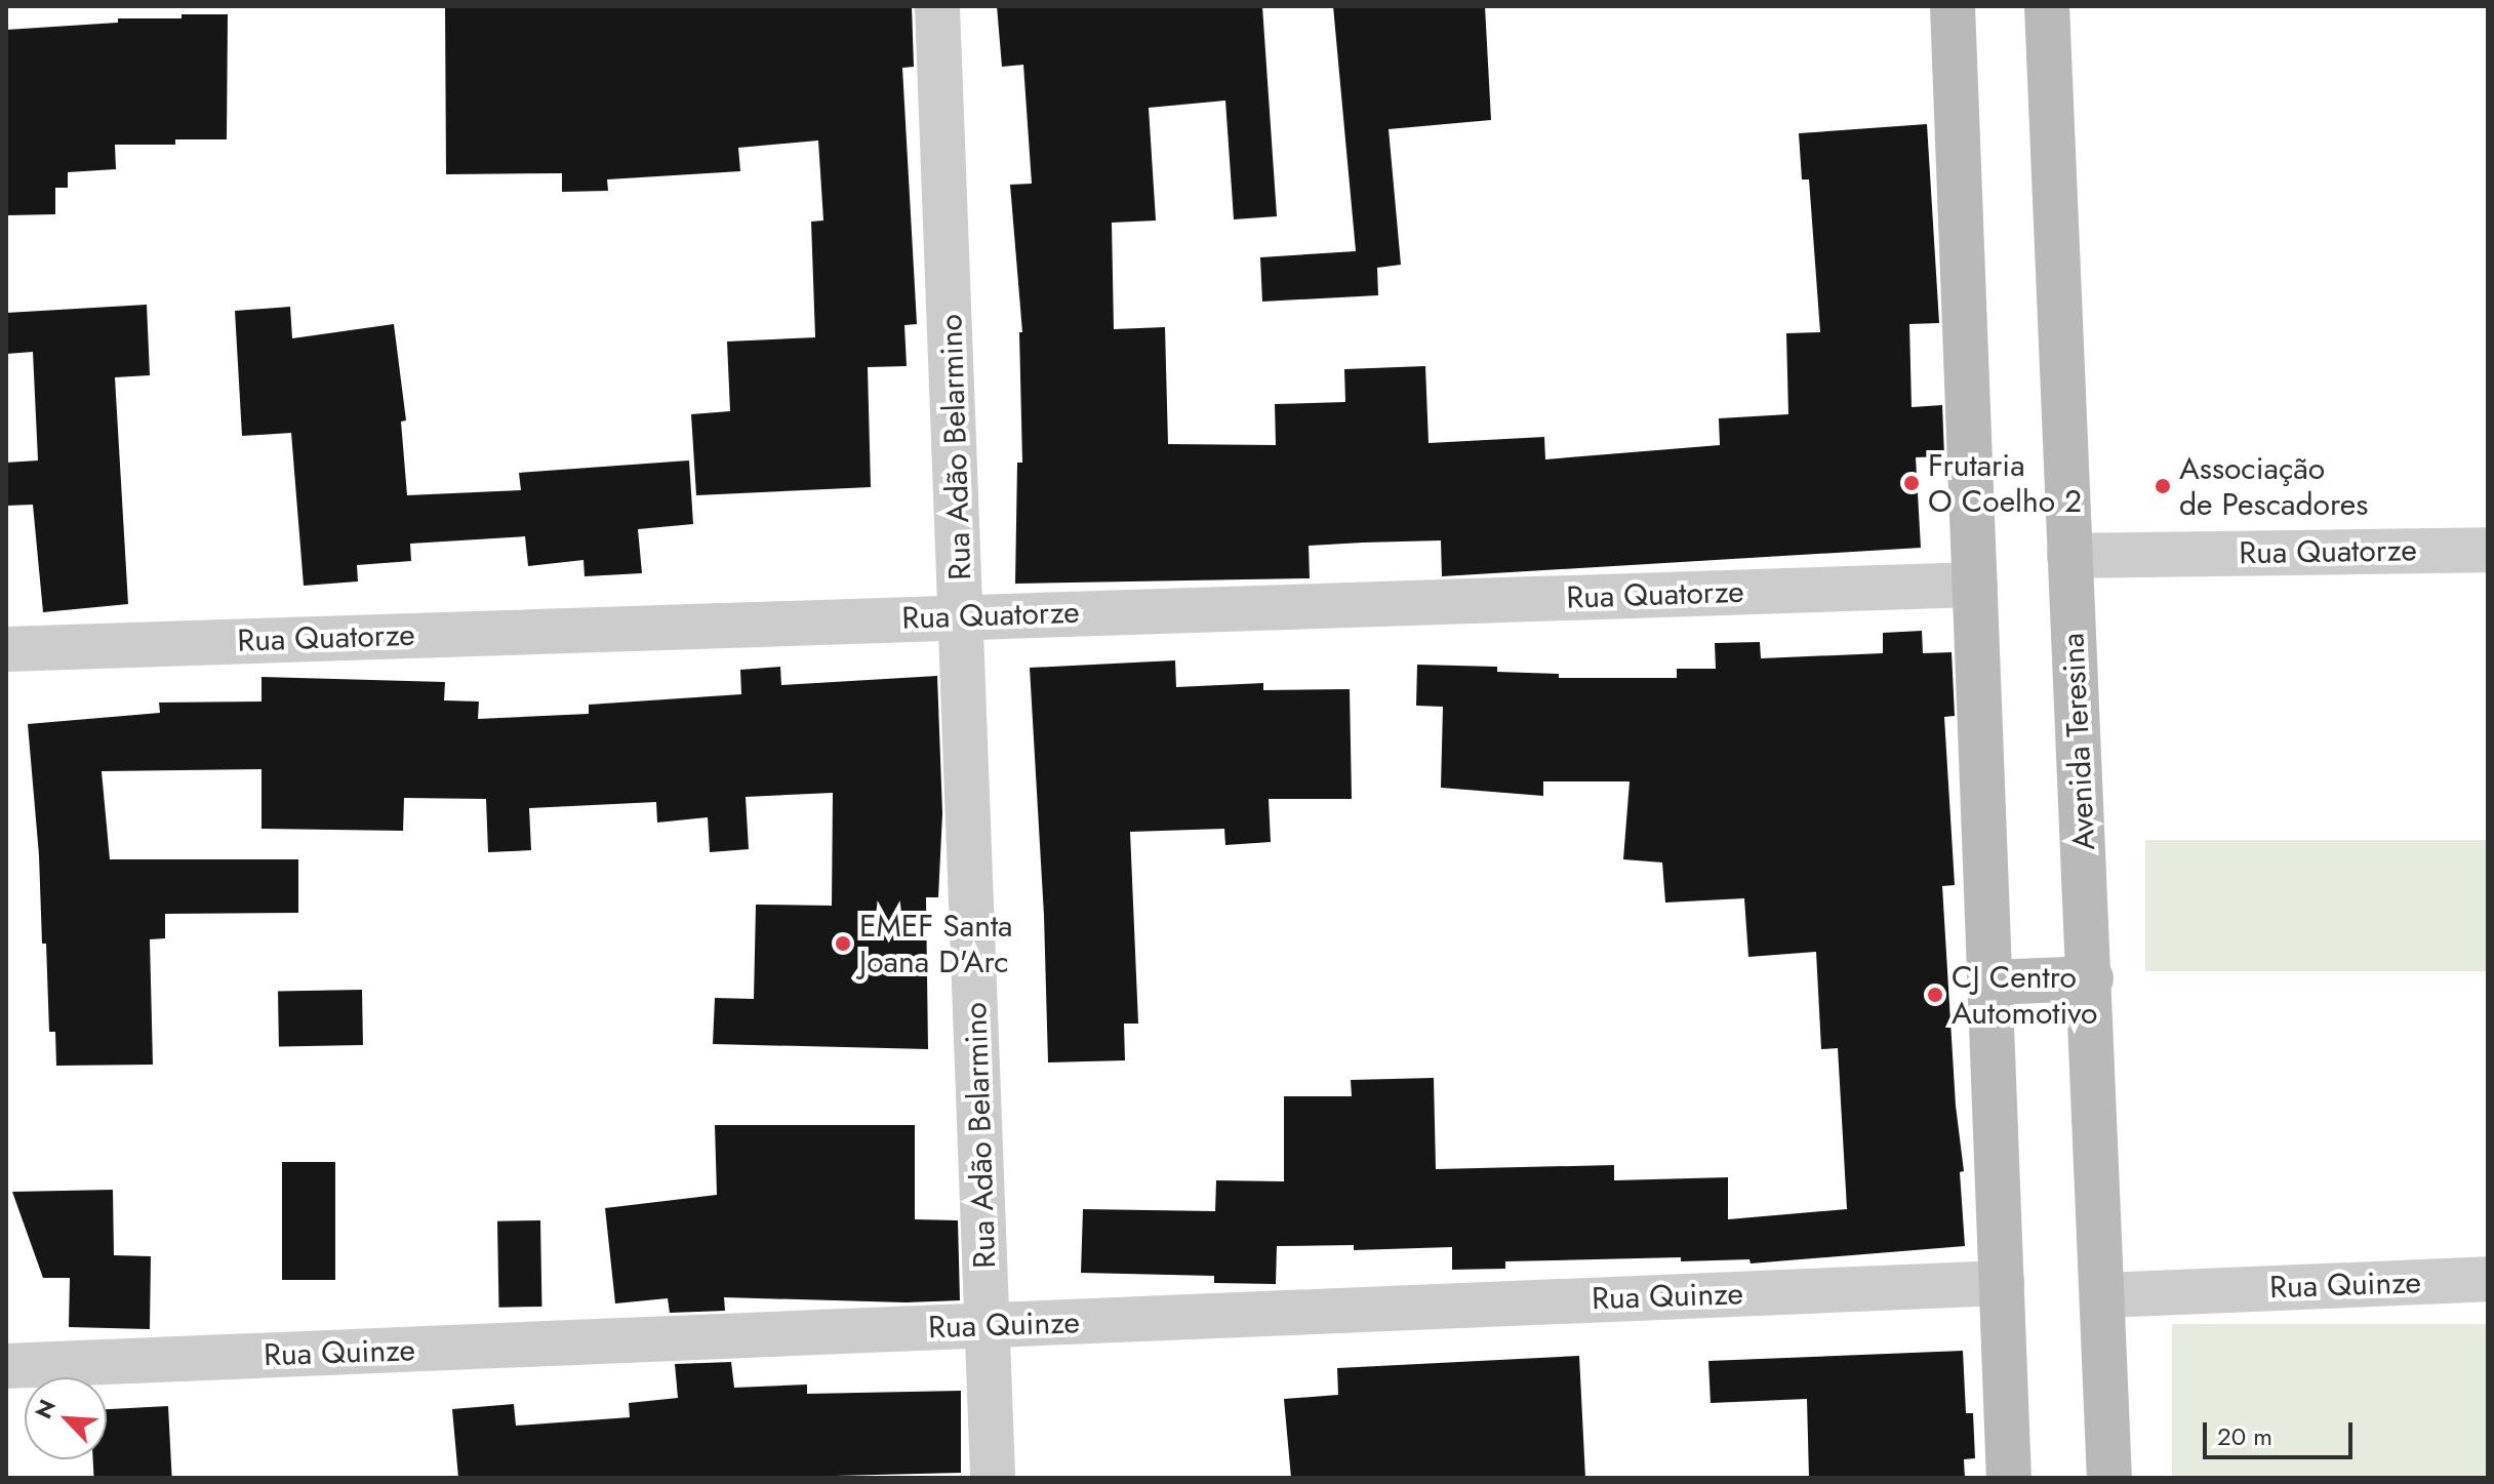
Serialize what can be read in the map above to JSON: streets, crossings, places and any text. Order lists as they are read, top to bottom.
{
  "streets": {
    "main road": ["Avenida Teresina"],
    "street": ["Rua Adão Belarmino", "Rua Quatorze", "Rua Quinze"]
  },
  "crossings": [
    ["Rua Adão Belarmino", "Rua Quatorze"],
    ["Rua Adão Belarmino", "Rua Quinze"],
    ["Rua Quatorze", "Avenida Teresina"],
    ["Avenida Teresina", "Rua Quinze"]
  ],
  "places": [
    "Frutaria O Coelho 2",
    "Associação de Pescadores",
    "EMEF Santa Joana D'Arc",
    "CJ Centro Automotivo"
  ],
  "scale_bar": "20 m",
  "north": "top left"
}
